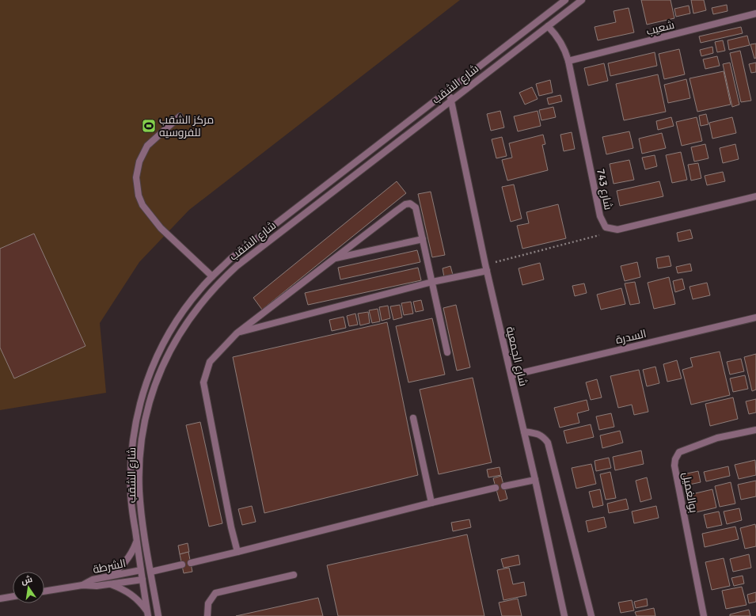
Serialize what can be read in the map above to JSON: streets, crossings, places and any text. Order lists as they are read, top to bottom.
{
  "streets": {
    "street": [
      "شعيب",
      "شارع الشقب",
      "شارع 743",
      "السدرة",
      "شارع الجمعية",
      "بوالغميل",
      "الشرطة"
    ]
  },
  "crossings": [
    ["شعيب", "شارع 743"],
    ["شارع الشقب", "شارع 743"],
    ["شارع الشقب", "شارع الجمعية"],
    ["شارع الشقب", "الشرطة"],
    ["السدرة", "شارع الجمعية"]
  ],
  "places": {
    "sports": ["مركز الشقب للفروسيه"]
  },
  "north": "top"
}
